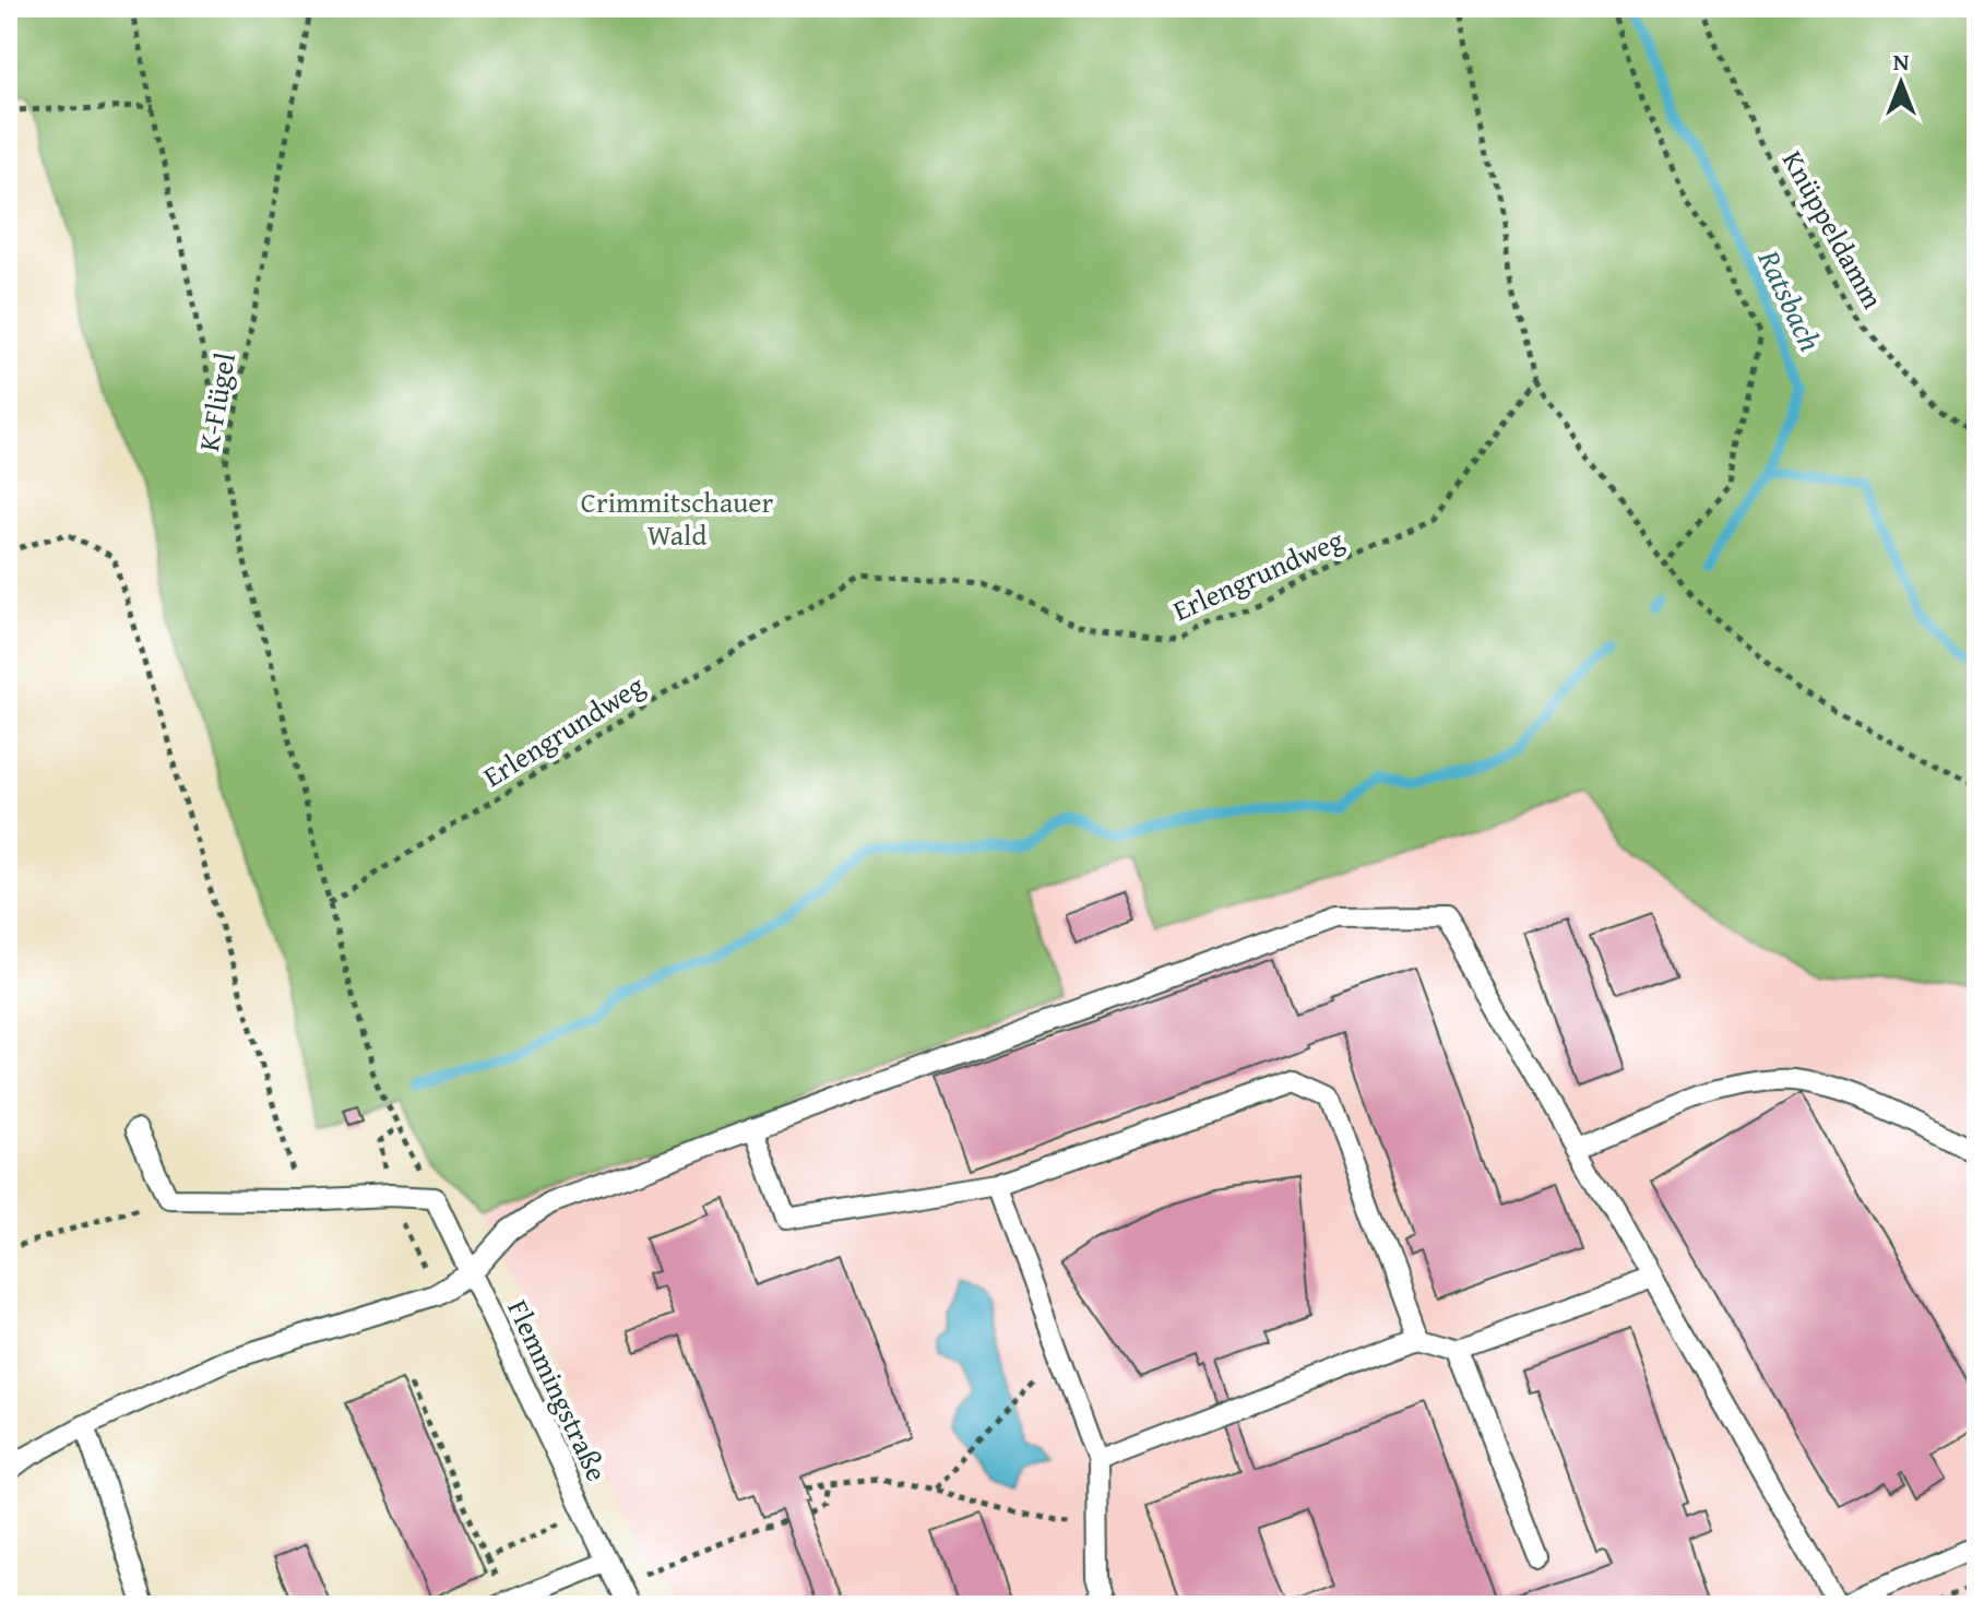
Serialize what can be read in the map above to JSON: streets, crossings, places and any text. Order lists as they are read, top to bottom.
{
  "streets": {
    "lane": ["Flemmingstraße"],
    "path": ["Knüppeldamm", "K-Flügel", "Erlengrundweg"]
  },
  "crossings": [
    ["K-Flügel", "Erlengrundweg"],
    ["K-Flügel", "Flemmingstraße"]
  ],
  "water": ["Ratsbach"],
  "parks": ["Crimmitschauer Wald"],
  "north": "top"
}
